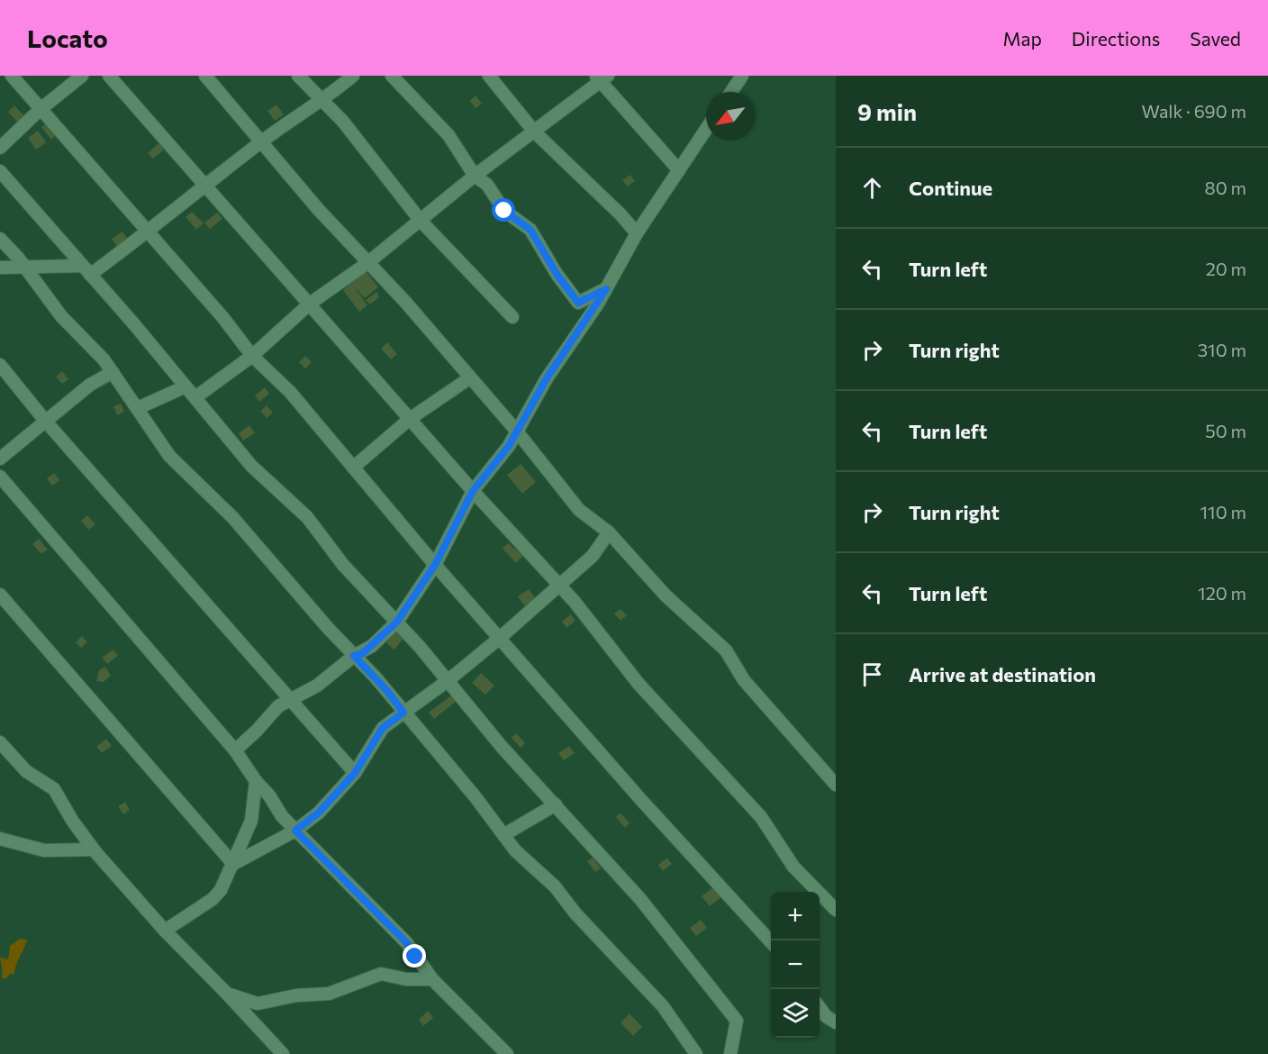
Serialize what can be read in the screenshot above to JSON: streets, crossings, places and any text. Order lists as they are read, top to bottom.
{
  "north": "bottom left",
  "page": {
    "header": "Locato",
    "nav": ["Map", "Directions", "Saved"],
    "heading": ["9 min", "Walk · 690 m"],
    "list": [
      ["Continue", "80 m"],
      ["Turn left", "20 m"],
      ["Turn right", "310 m"],
      ["Turn left", "50 m"],
      ["Turn right", "110 m"],
      ["Turn left", "120 m"],
      "Arrive at destination"
    ],
    "map_buttons": ["+", "−"]
  }
}
